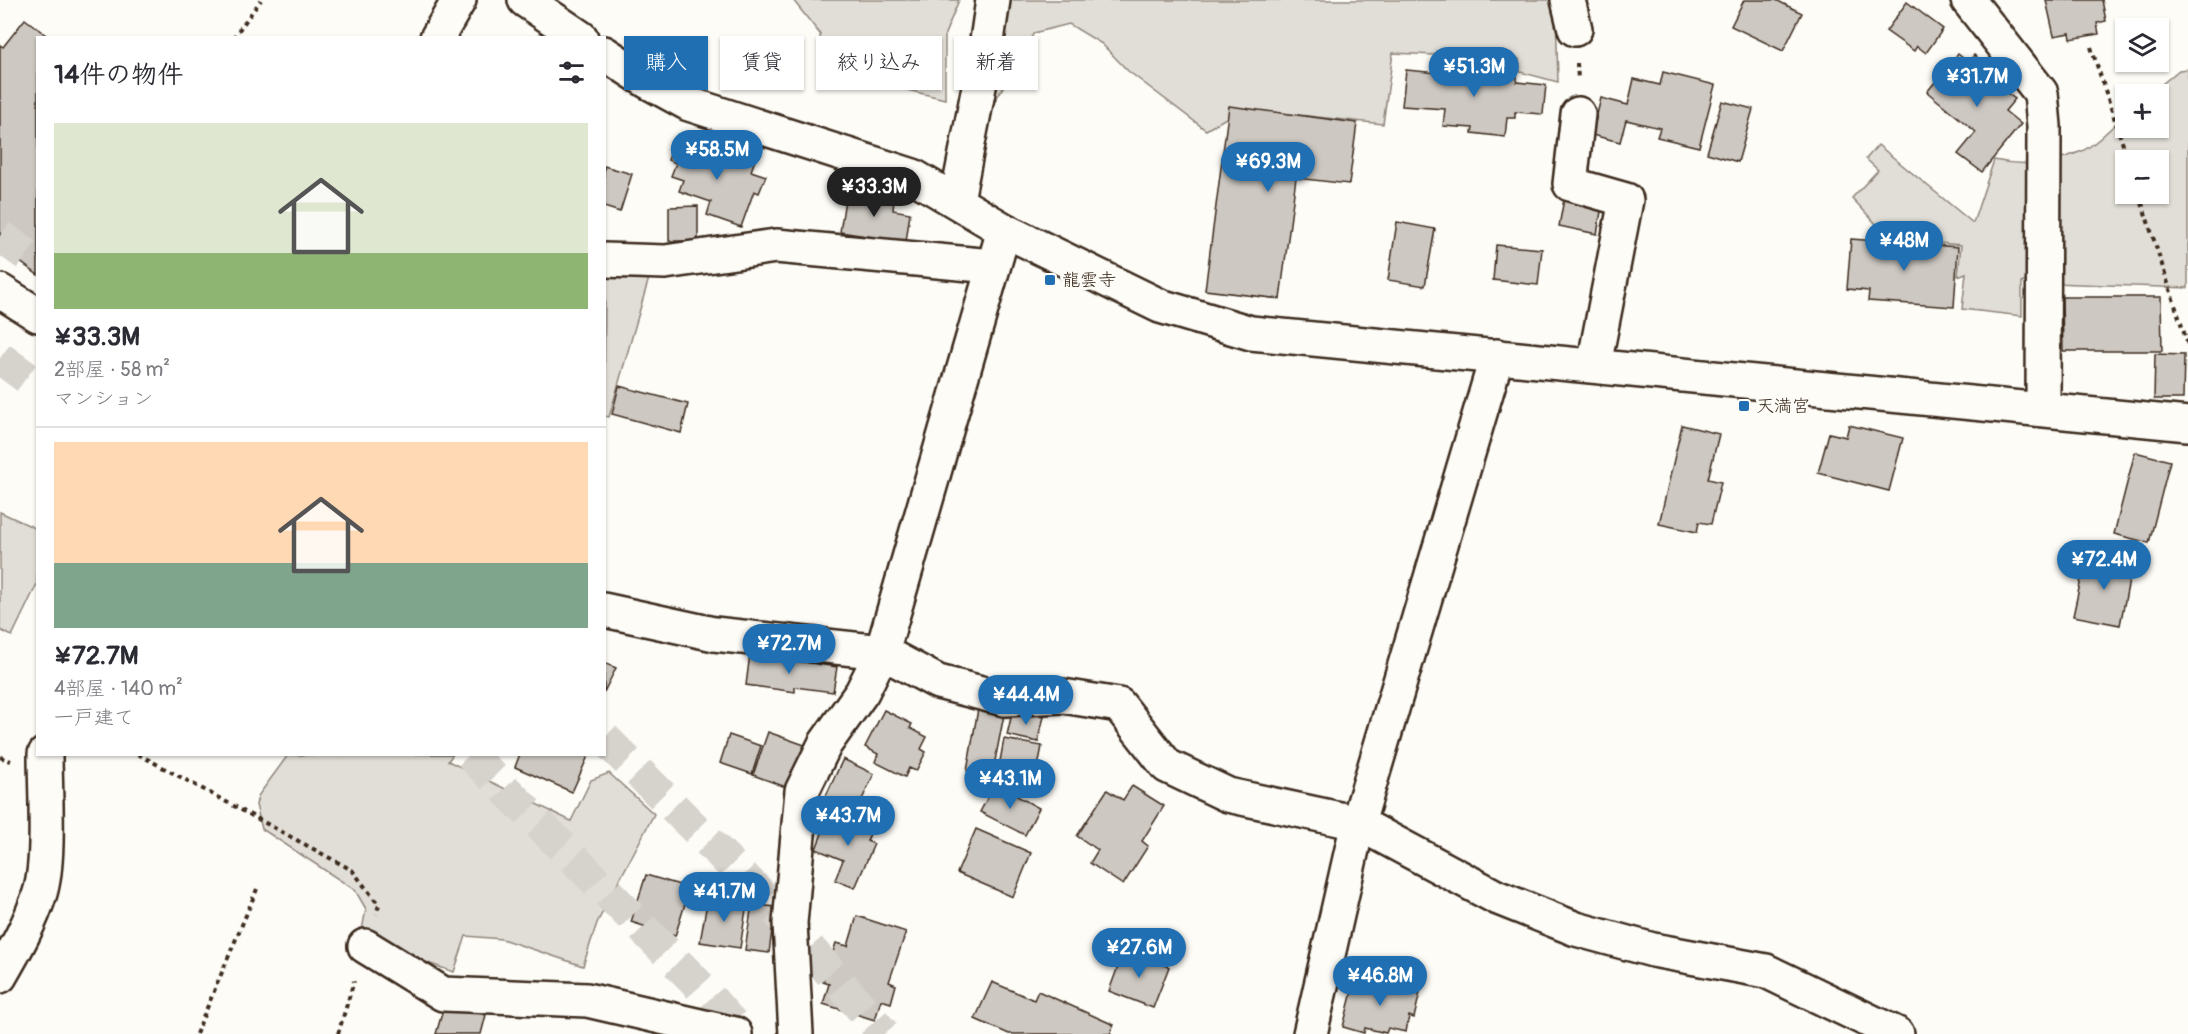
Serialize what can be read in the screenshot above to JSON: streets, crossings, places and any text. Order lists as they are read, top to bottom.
{
  "places": {
    "transit": ["龍雲寺", "天満宮"]
  },
  "page": {
    "map_buttons": ["+", "−"],
    "chip": [
      "購入",
      "賃貸",
      "絞り込み",
      "新着"
    ],
    "heading": "14件の物件",
    "price": [
      "¥51.3M",
      "¥31.7M",
      "¥58.5M",
      "¥69.3M",
      "¥33.3M",
      "¥48M",
      "¥72.4M",
      "¥72.7M",
      "¥44.4M",
      "¥43.1M",
      "¥43.7M",
      "¥41.7M",
      "¥27.6M",
      "¥46.8M"
    ],
    "list": [
      {
        "name": "¥33.3M",
        "note": "2部屋 · 58 m² · マンション"
      },
      {
        "name": "¥72.7M",
        "note": "4部屋 · 140 m² · 一戸建て"
      }
    ]
  }
}
